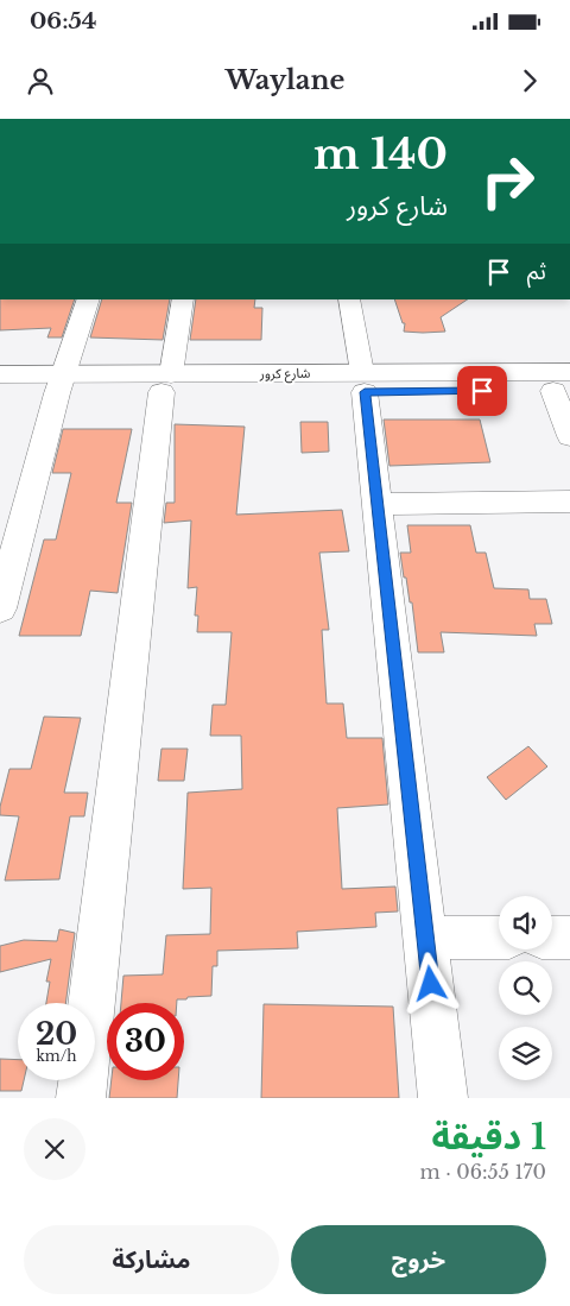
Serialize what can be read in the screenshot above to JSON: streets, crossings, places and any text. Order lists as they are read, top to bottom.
{
  "streets": {
    "street": ["شارع كرور"]
  },
  "page": {
    "status": "06:54",
    "header": "Waylane",
    "turn": ["140 m", "شارع كرور"],
    "then": "ثم",
    "speed": "20 km/h",
    "limit": "30",
    "heading": ["1 دقيقة", "170 m · 06:55"],
    "buttons": ["خروج", "مشاركة"]
  }
}
